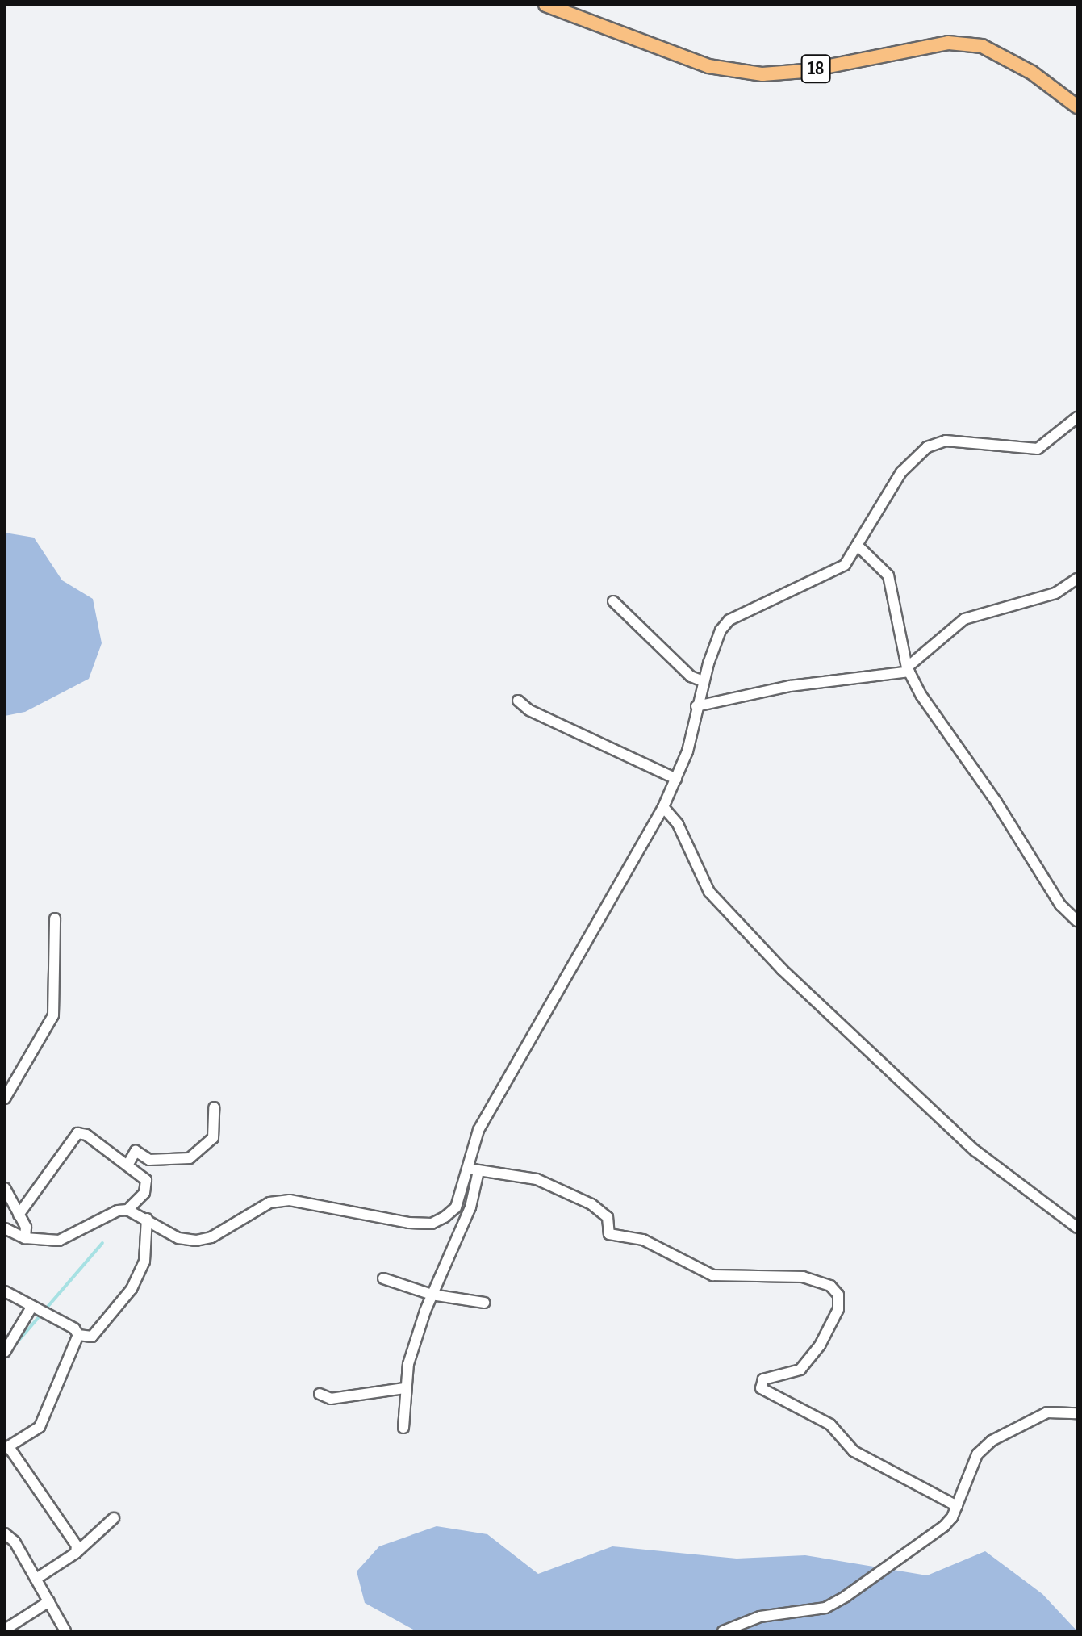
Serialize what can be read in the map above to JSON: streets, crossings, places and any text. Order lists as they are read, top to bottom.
{
  "streets": {
    "main road": ["18"]
  }
}
